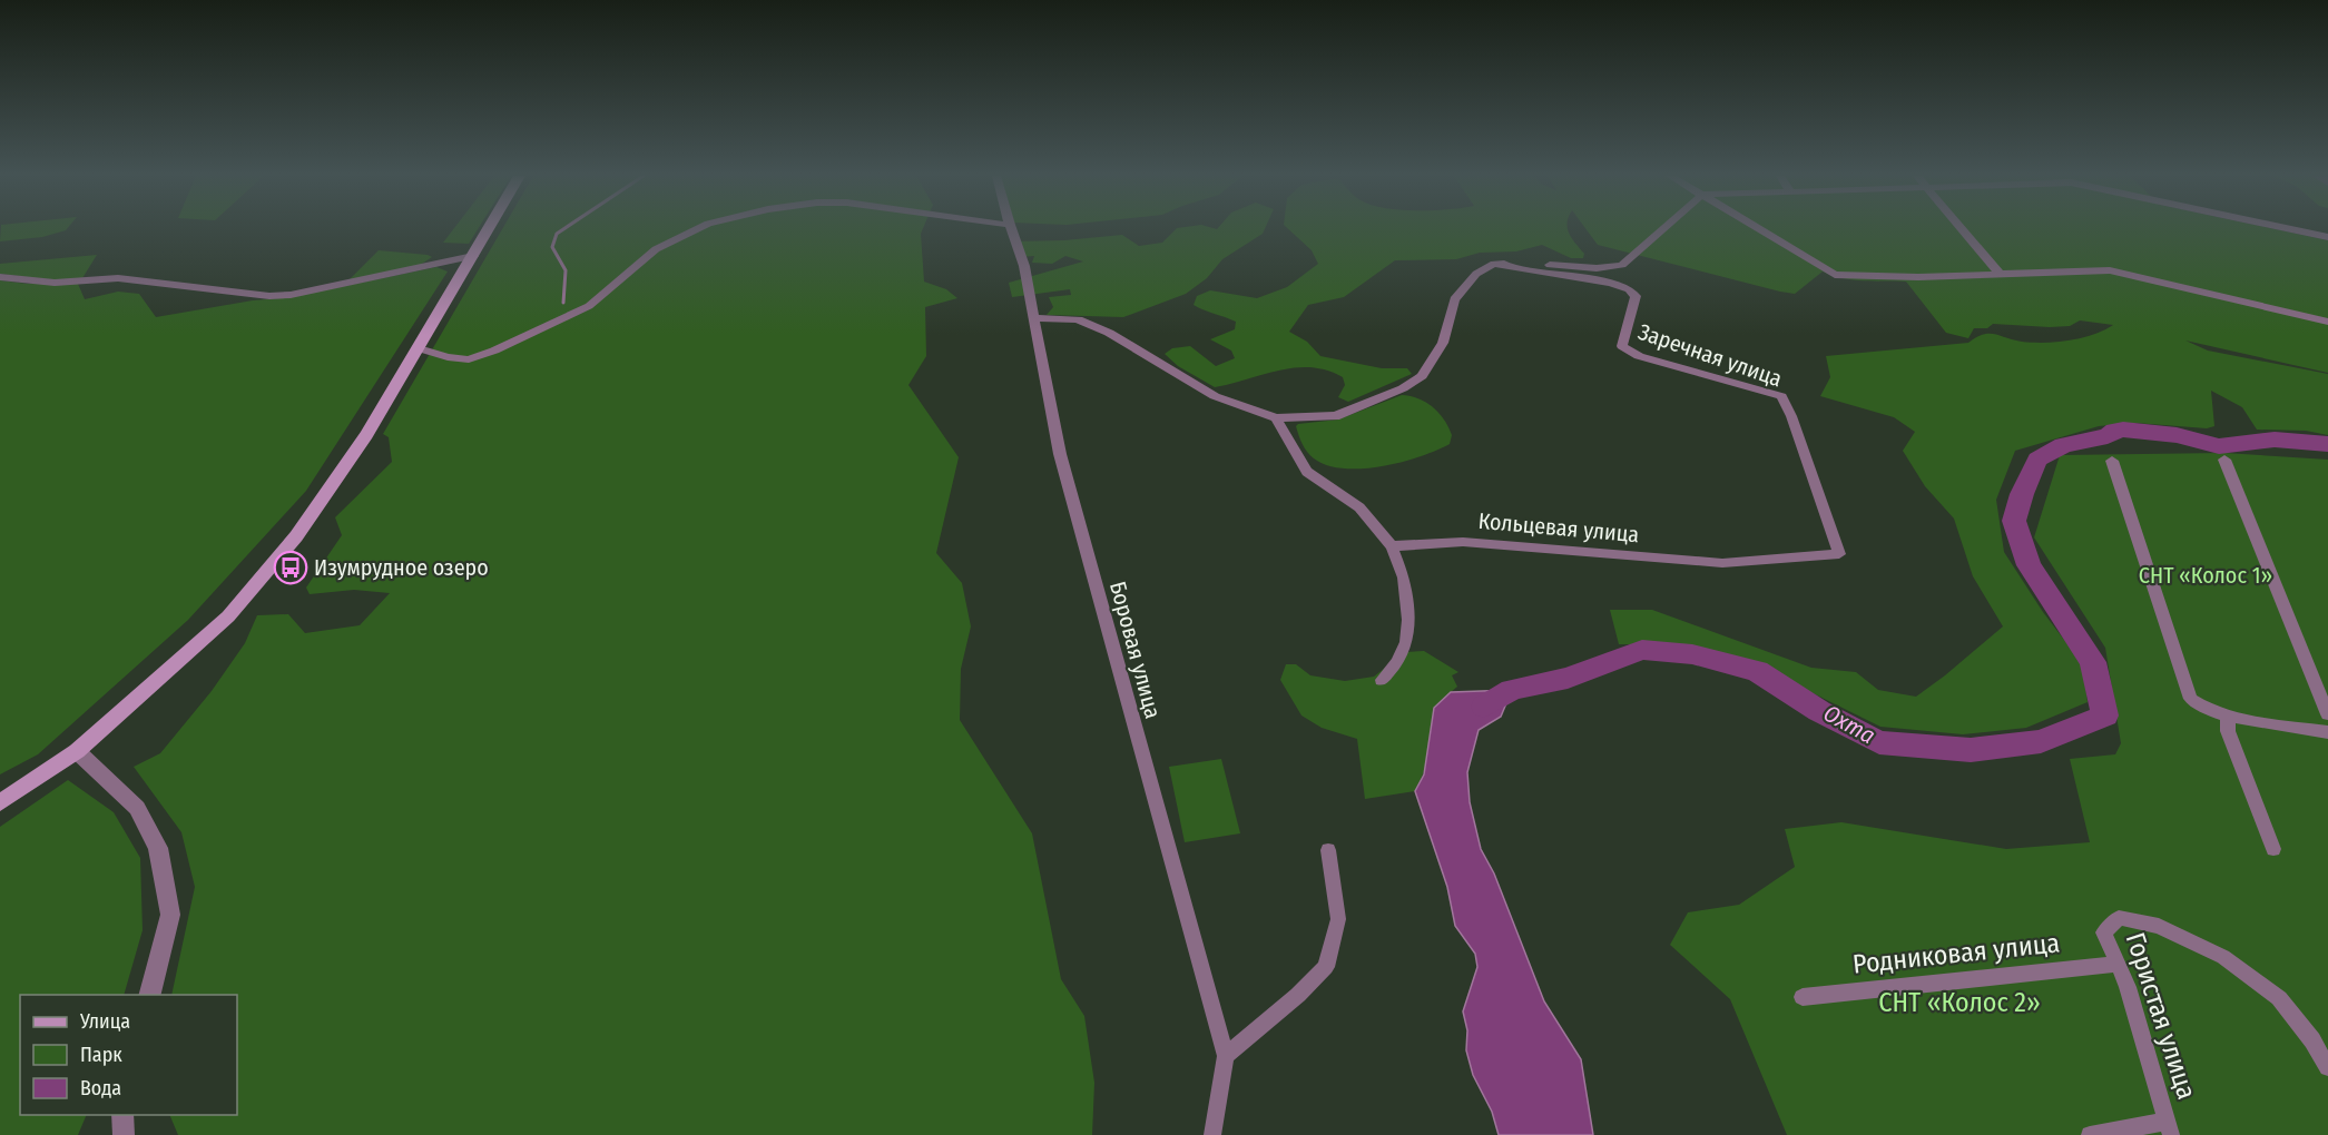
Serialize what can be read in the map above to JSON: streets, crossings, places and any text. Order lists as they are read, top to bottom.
{
  "streets": {
    "street": [
      "Заречная улица",
      "Кольцевая улица",
      "Боровая улица",
      "Родниковая улица",
      "Гористая улица"
    ]
  },
  "crossings": [
    ["Заречная улица", "Кольцевая улица"],
    ["Родниковая улица", "Гористая улица"]
  ],
  "water": ["Охта"],
  "parks": ["СНТ «Колос 1»", "СНТ «Колос 2»"],
  "places": {
    "bus stop": ["Изумрудное озеро"]
  },
  "legend": ["Улица", "Парк", "Вода"]
}
